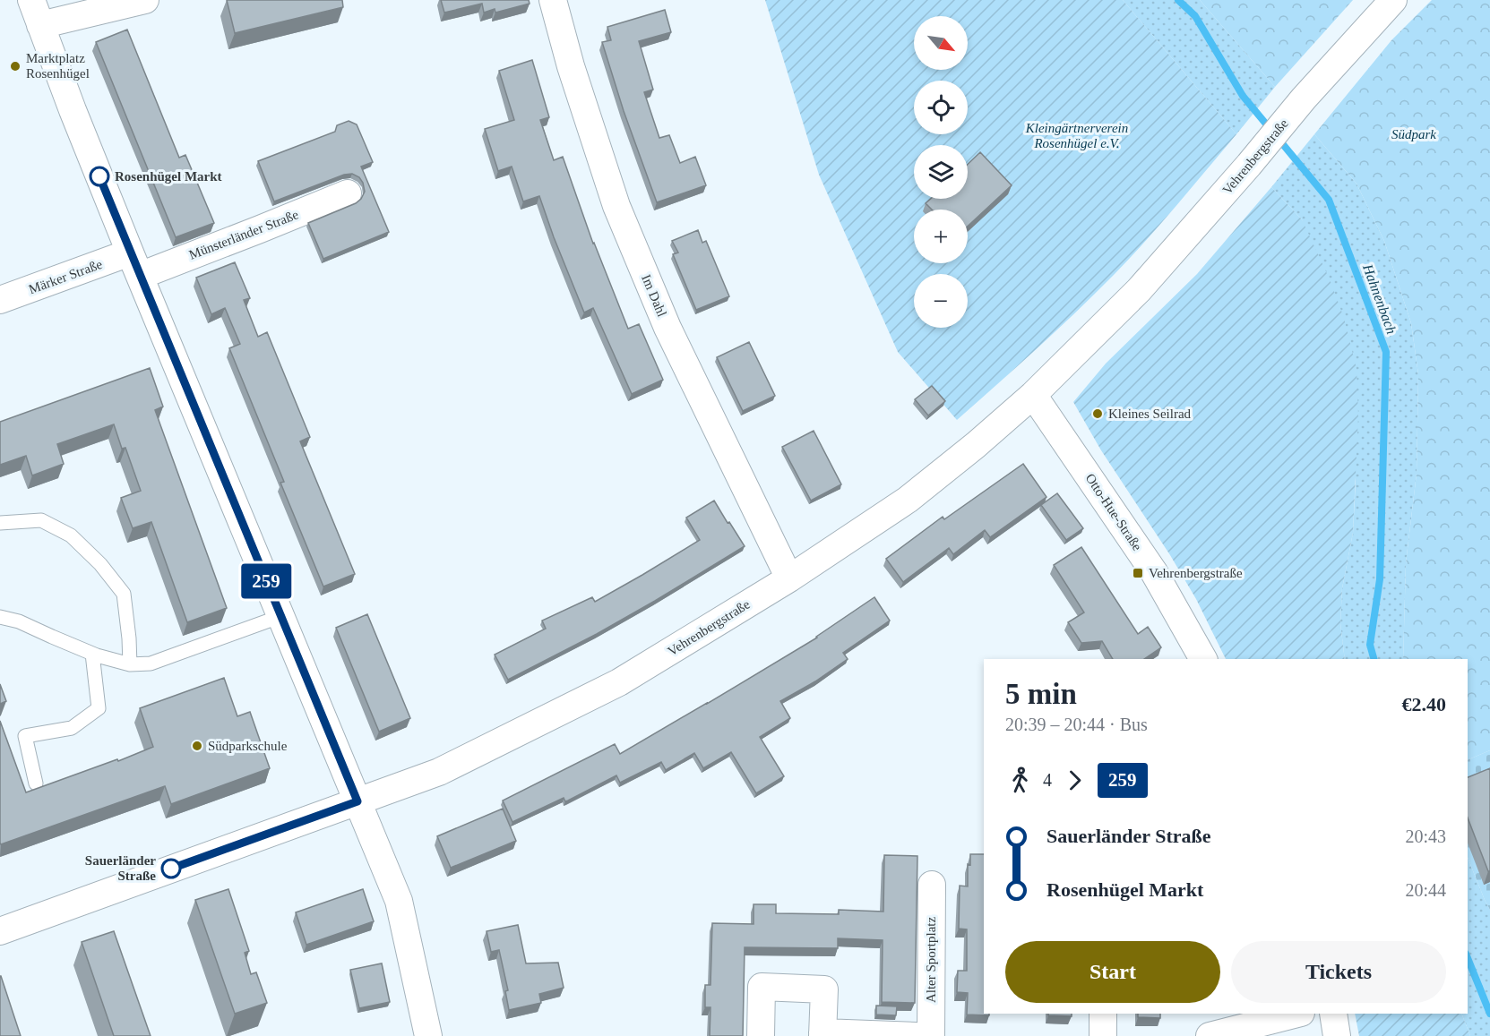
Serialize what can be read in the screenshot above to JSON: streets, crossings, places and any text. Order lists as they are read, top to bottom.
{
  "streets": {
    "street": [
      "Vehrenbergstraße",
      "Münsterländer Straße",
      "Märker Straße",
      "Im Dahl",
      "Otto-Hue-Straße",
      "Alter Sportplatz"
    ]
  },
  "crossings": [
    ["Vehrenbergstraße", "Im Dahl"],
    ["Vehrenbergstraße", "Otto-Hue-Straße"],
    ["Münsterländer Straße", "Märker Straße"]
  ],
  "water": ["Hahnenbach"],
  "parks": ["Kleingärtnerverein Rosenhügel e.V.", "Südpark"],
  "places": {
    "other": [
      "Marktplatz Rosenhügel",
      "Rosenhügel Markt",
      "Kleines Seilrad",
      "Südparkschule",
      "Sauerländer Straße"
    ],
    "transit": ["Vehrenbergstraße"]
  },
  "lines": ["bus line 259"],
  "north": "bottom right",
  "page": {
    "on_map": "259",
    "map_buttons": ["+", "−"],
    "heading": ["5 min", "20:39 – 20:44 · Bus", "€2.40"],
    "legs": ["4", "259"],
    "list": [
      {
        "name": "Sauerländer Straße",
        "value": "20:43"
      },
      {
        "name": "Rosenhügel Markt",
        "value": "20:44"
      }
    ],
    "buttons": ["Start", "Tickets"]
  }
}
